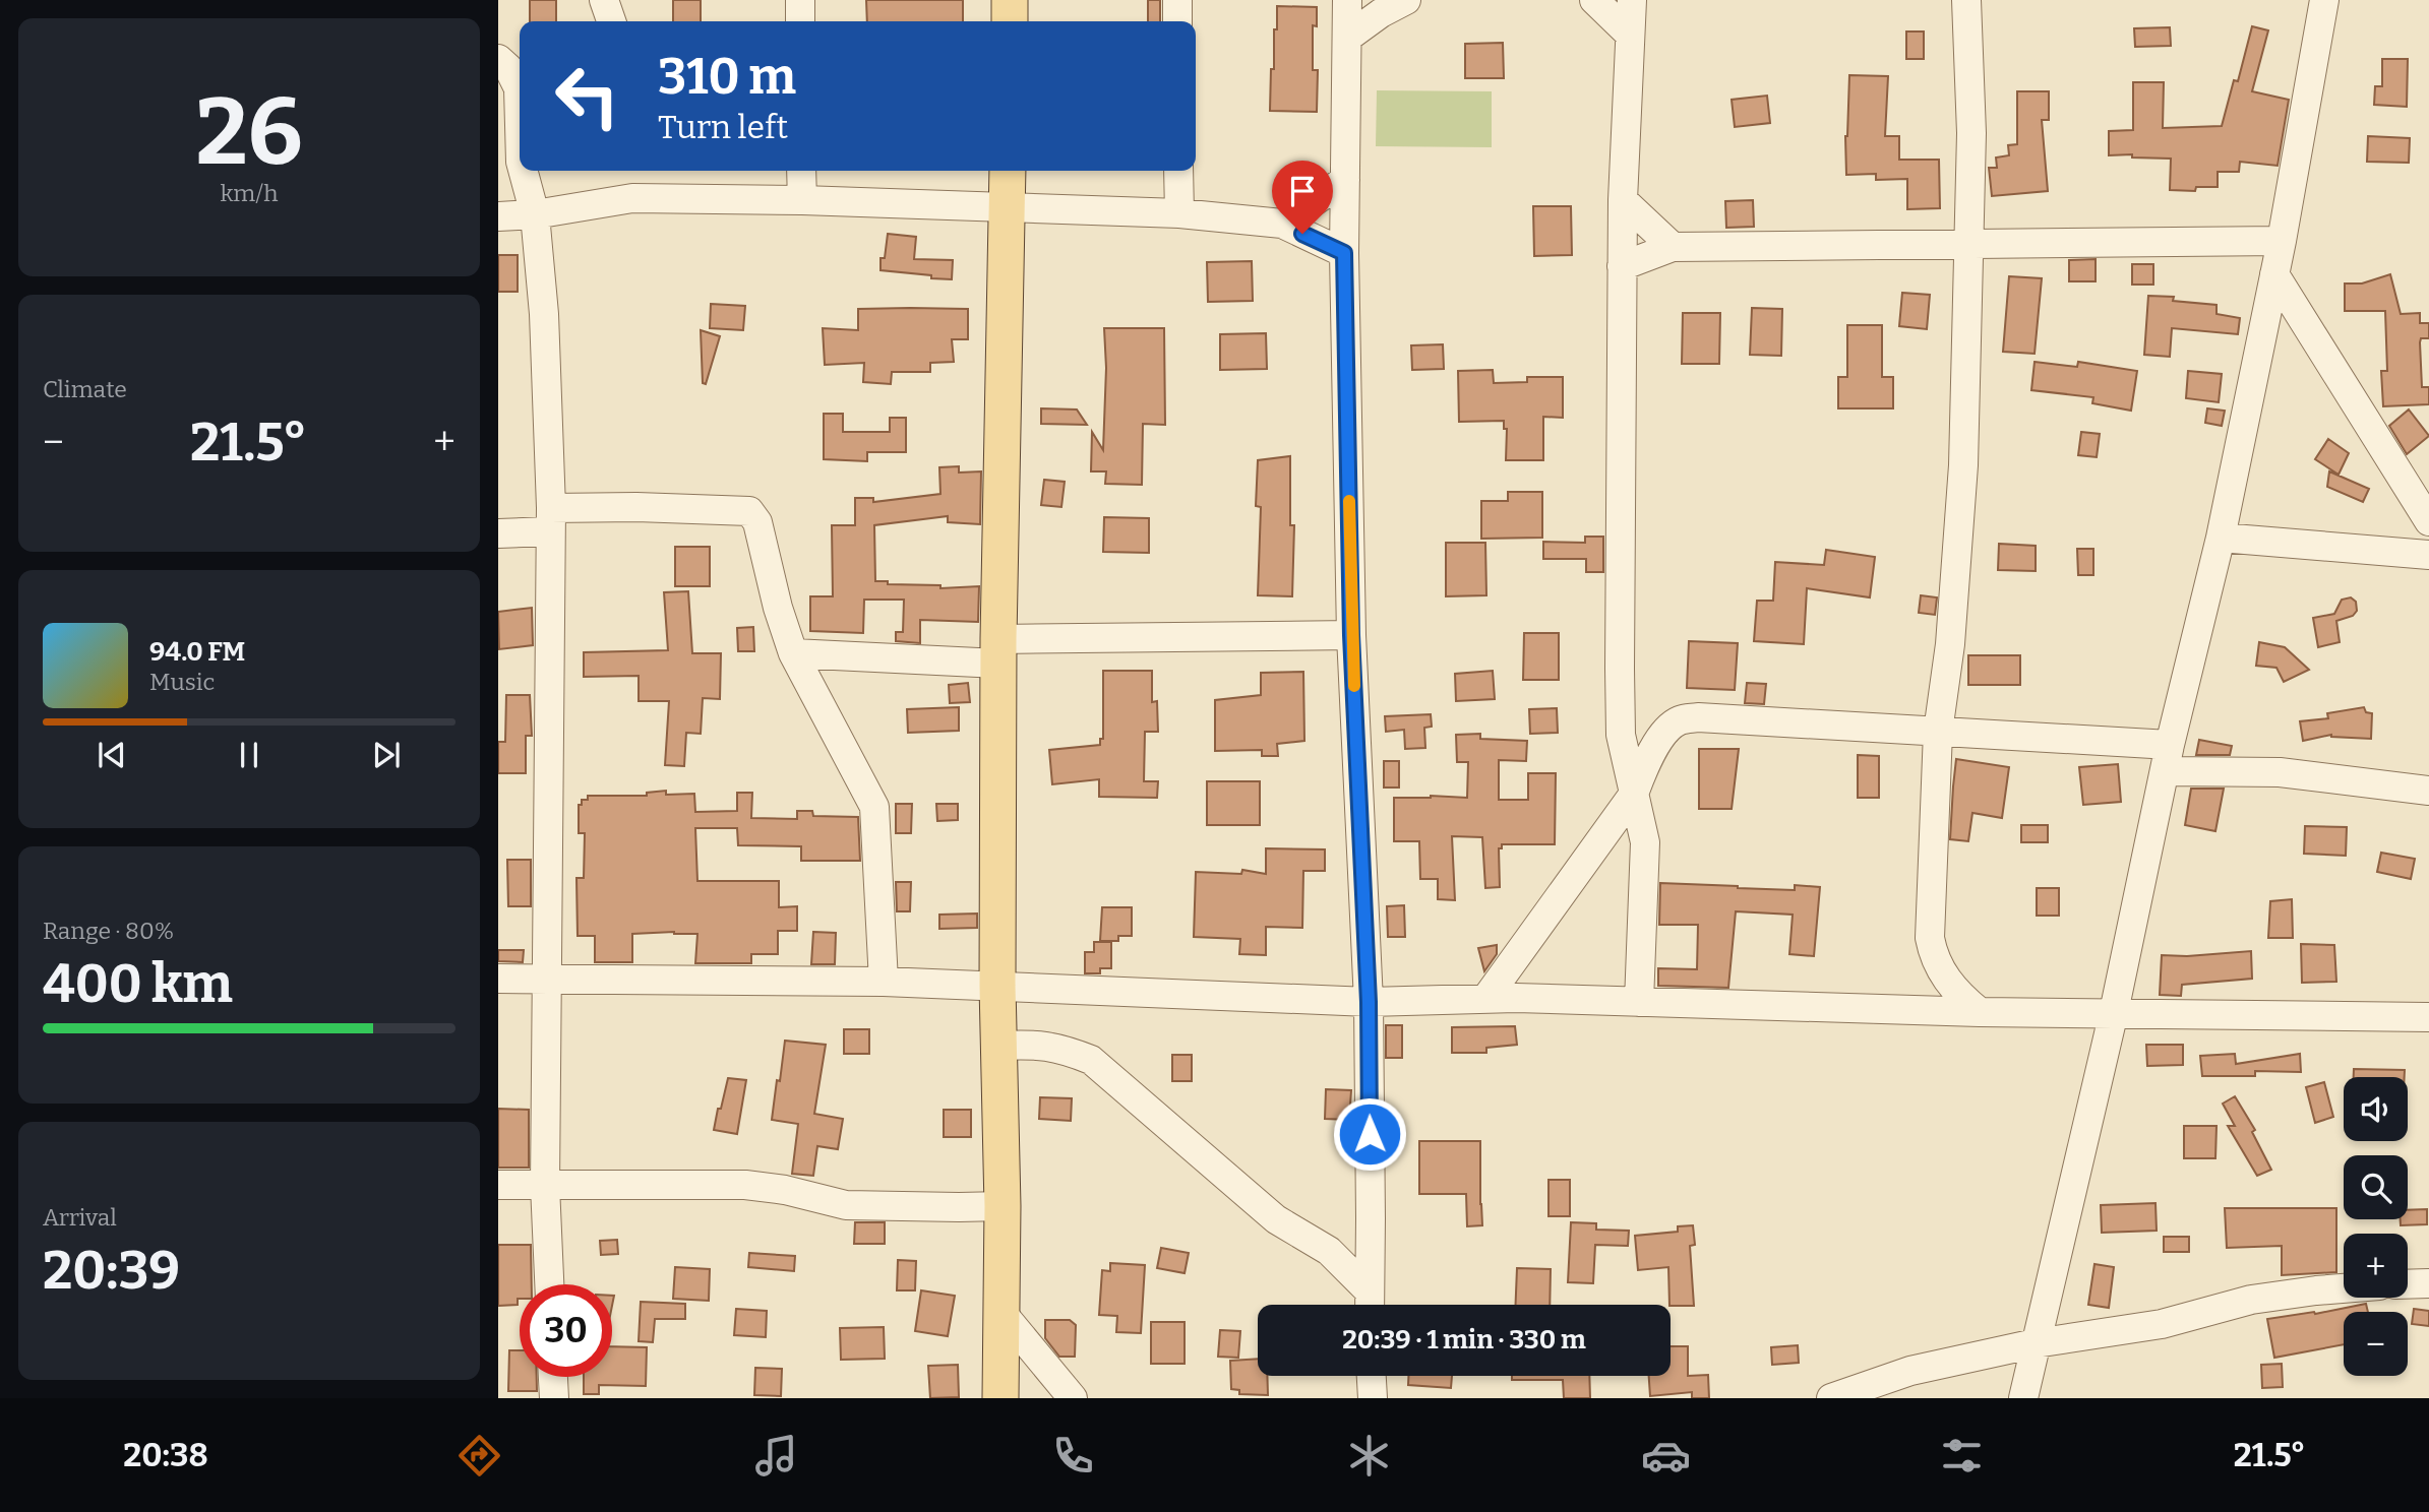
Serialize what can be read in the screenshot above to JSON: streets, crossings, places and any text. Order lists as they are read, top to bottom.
{
  "page": {
    "tile": [
      ["26", "km/h"],
      "Climate",
      ["Range · 80%", "400 km"],
      ["Arrival", "20:39"]
    ],
    "turn": ["310 m", "Turn left"],
    "heat": ["−", "21.5°", "+"],
    "song": ["94.0 FM", "Music"],
    "map_buttons": ["+", "−"],
    "limit": "30",
    "trip": "20:39 · 1 min · 330 m",
    "tabs": ["20:38", "21.5°"]
  }
}
